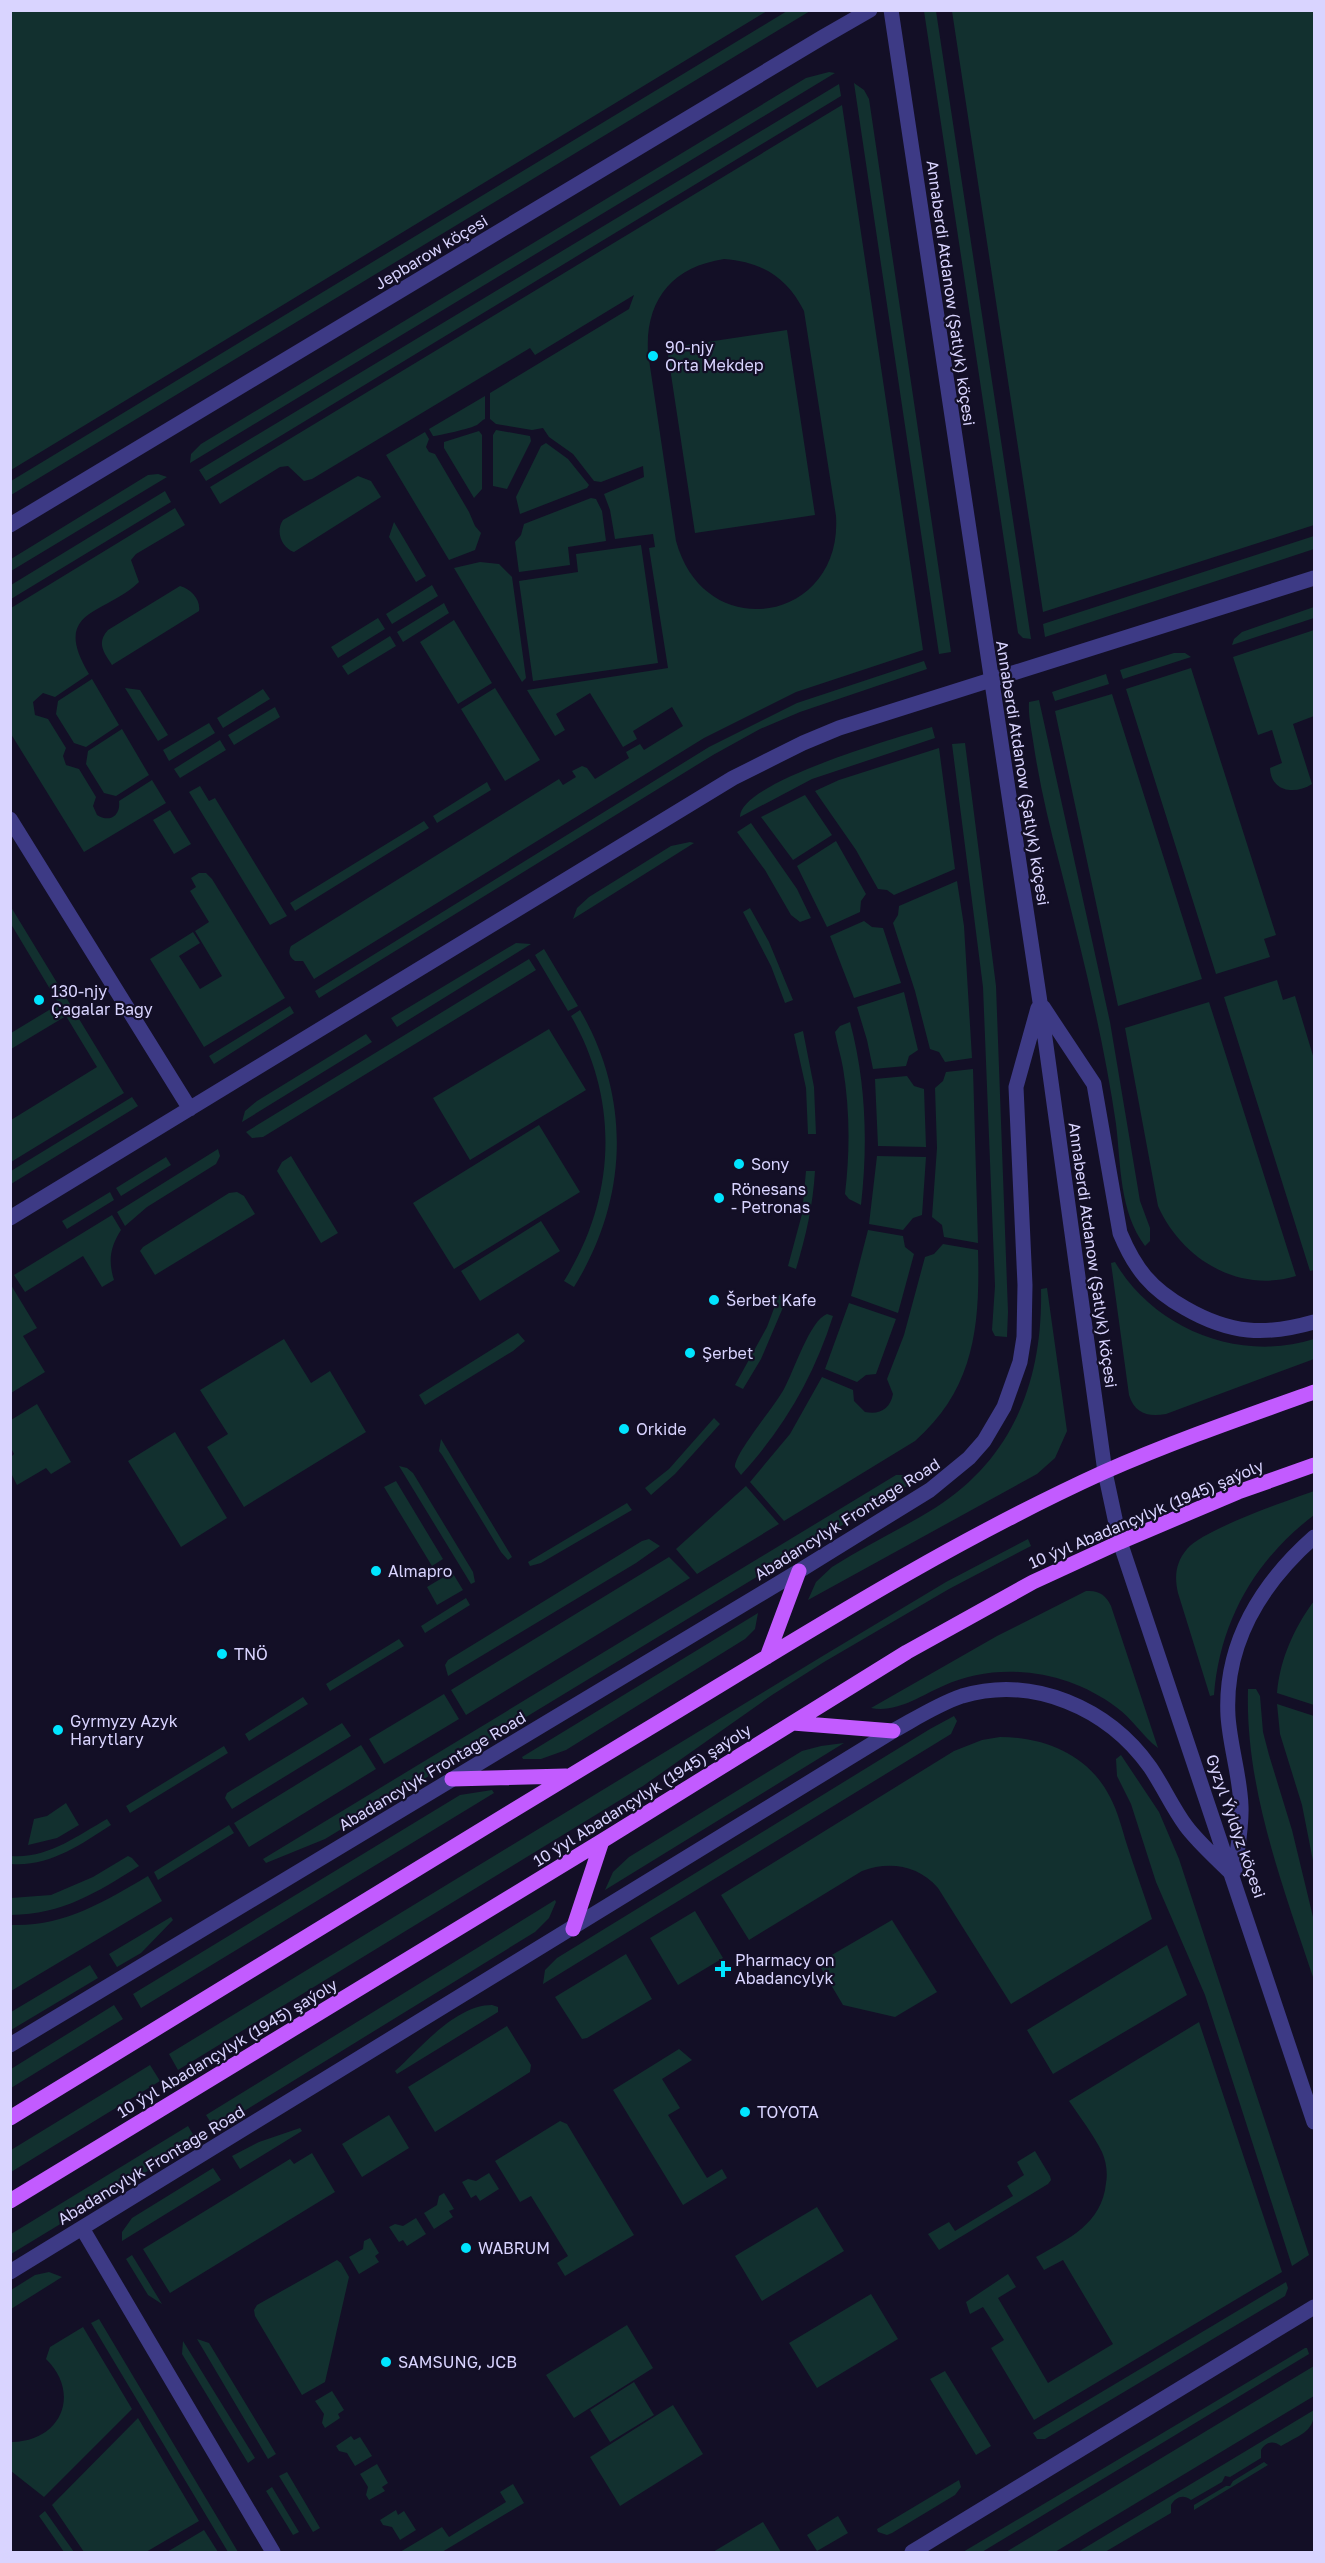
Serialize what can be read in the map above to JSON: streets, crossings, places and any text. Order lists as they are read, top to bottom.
{
  "streets": {
    "main road": ["10 ýyl Abadançylyk (1945) şaýoly"],
    "street": [
      "Jepbarow köçesi",
      "Annaberdi Atdanow (Şatlyk) köçesi",
      "Abadancylyk Frontage Road",
      "Gyzyl Ýyldyz köçesi"
    ]
  },
  "crossings": [
    ["Annaberdi Atdanow (Şatlyk) köçesi", "10 ýyl Abadançylyk (1945) şaýoly"],
    ["Annaberdi Atdanow (Şatlyk) köçesi", "Abadancylyk Frontage Road"],
    ["Annaberdi Atdanow (Şatlyk) köçesi", "Gyzyl Ýyldyz köçesi"],
    ["10 ýyl Abadançylyk (1945) şaýoly", "Gyzyl Ýyldyz köçesi"],
    ["Abadancylyk Frontage Road", "Gyzyl Ýyldyz köçesi"]
  ],
  "places": {
    "other": [
      "90-njy Orta Mekdep",
      "130-njy Çagalar Bagy",
      "Sony",
      "Rönesans - Petronas",
      "Šerbet Kafe",
      "Şerbet",
      "Orkide",
      "Almapro",
      "TNÖ",
      "Gyrmyzy Azyk Harytlary",
      "TOYOTA",
      "WABRUM",
      "SAMSUNG, JCB"
    ],
    "health": ["Pharmacy on Abadancylyk"]
  }
}
